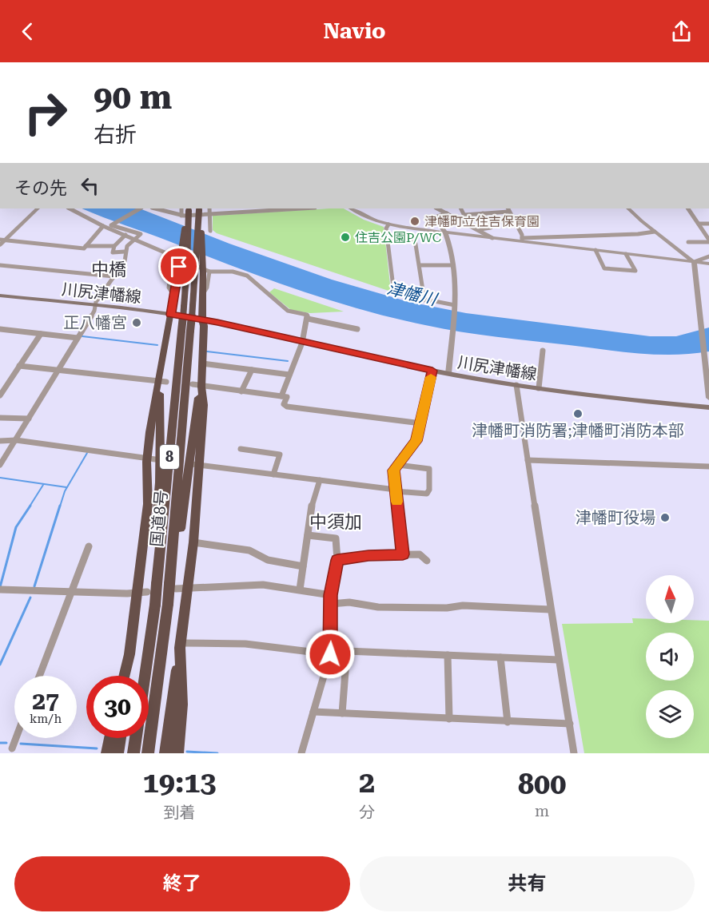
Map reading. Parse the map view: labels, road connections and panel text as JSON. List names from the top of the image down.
{
  "streets": {
    "highway": ["8", "国道8号"],
    "main road": ["川尻津幡線"]
  },
  "crossings": [
    ["川尻津幡線", "国道8号"],
    ["8", "国道8号"]
  ],
  "districts": ["中橋", "中須加"],
  "water": ["津幡川"],
  "places": [
    "津幡町立住吉保育園",
    "住吉公園P/WC",
    "正八幡宮",
    "津幡町消防署;津幡町消防本部",
    "津幡町役場"
  ],
  "north": "top",
  "page": {
    "header": "Navio",
    "turn": ["90 m", "右折"],
    "then": "その先",
    "speed": "27 km/h",
    "limit": "30",
    "eta": [
      "19:13",
      "到着",
      "2",
      "分",
      "800",
      "m"
    ],
    "buttons": ["終了", "共有"]
  }
}
